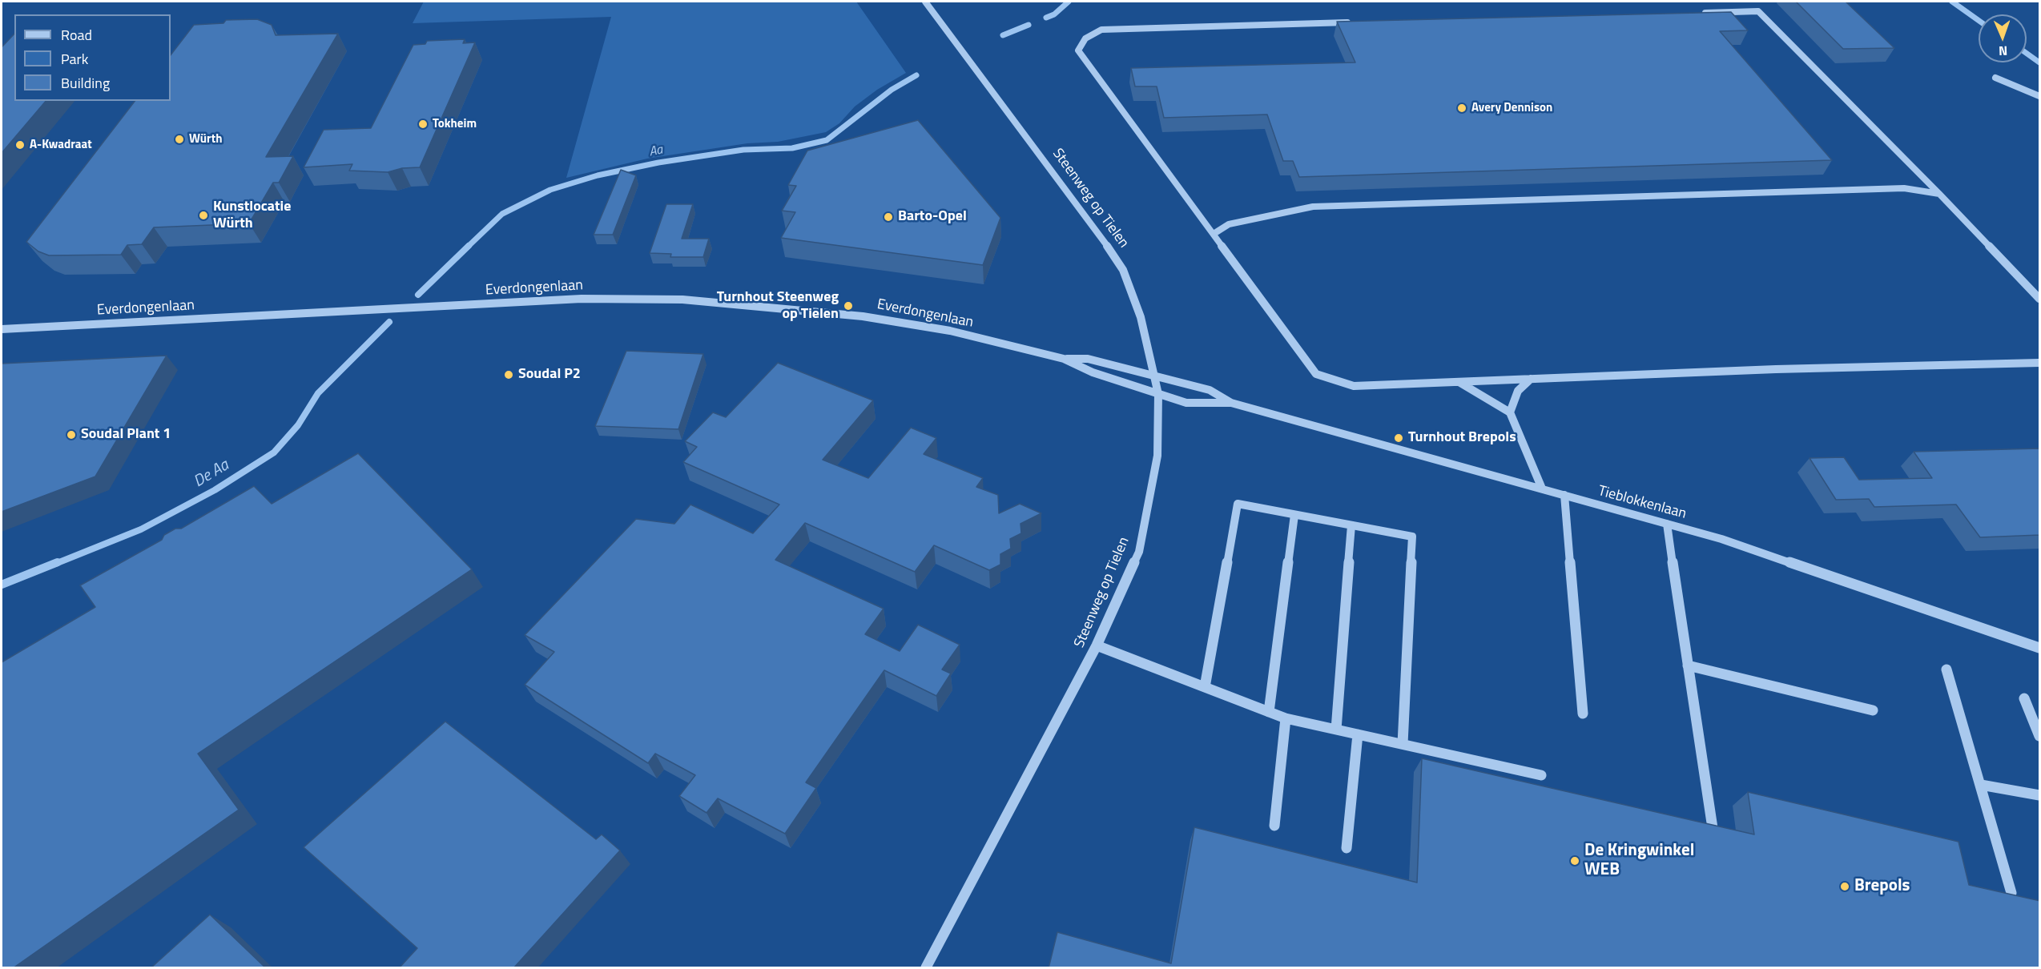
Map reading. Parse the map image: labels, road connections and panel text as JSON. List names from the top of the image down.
{
  "streets": {
    "street": ["Steenweg op Tielen", "Everdongenlaan", "Tieblokkenlaan"]
  },
  "crossings": [
    ["Steenweg op Tielen", "Everdongenlaan"],
    ["Steenweg op Tielen", "Tieblokkenlaan"],
    ["Everdongenlaan", "Tieblokkenlaan"]
  ],
  "water": ["Aa", "De Aa"],
  "places": [
    "Avery Dennison",
    "Tokheim",
    "Würth",
    "A-Kwadraat",
    "Kunstlocatie Würth",
    "Barto-Opel",
    "Turnhout Steenweg op Tielen",
    "Soudal P2",
    "Soudal Plant 1",
    "Turnhout Brepols",
    "De Kringwinkel WEB",
    "Brepols"
  ],
  "legend": ["Road", "Park", "Building"],
  "north": "bottom"
}
